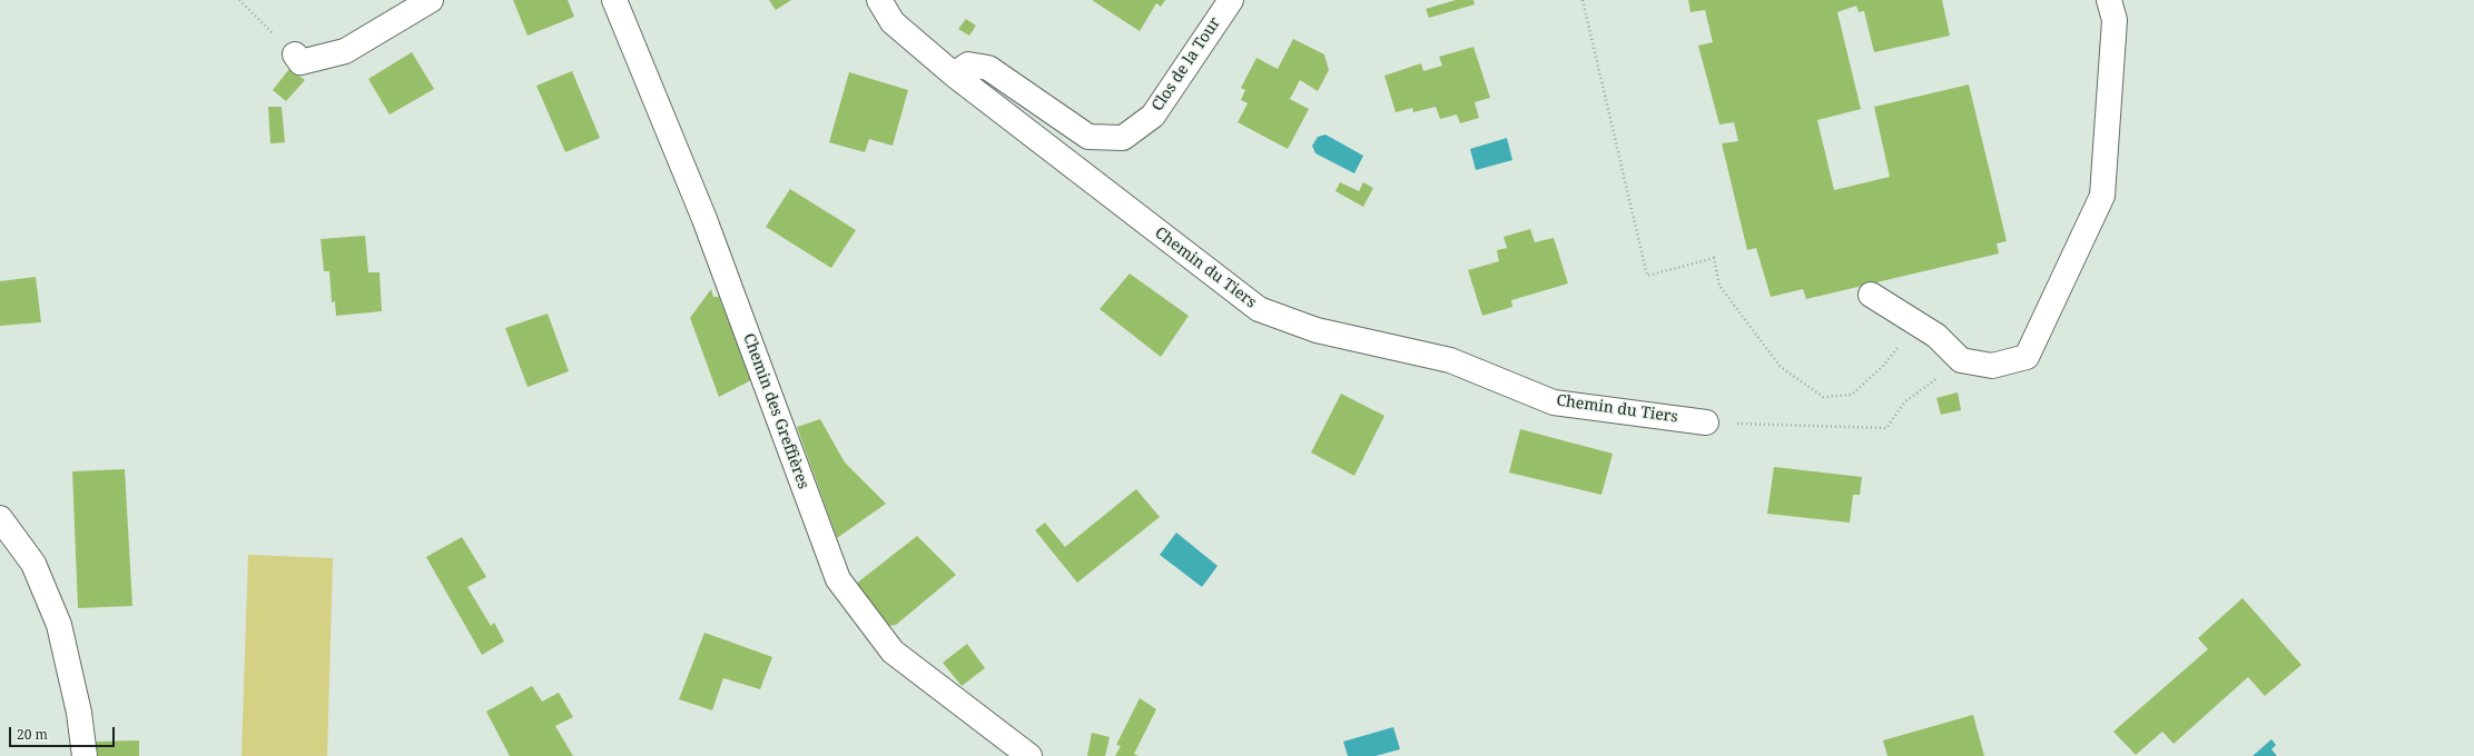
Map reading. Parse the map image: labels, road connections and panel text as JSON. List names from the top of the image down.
{
  "streets": {
    "street": ["Clos de la Tour", "Chemin du Tiers", "Chemin des Greffières"]
  },
  "crossings": [
    ["Clos de la Tour", "Chemin du Tiers"]
  ],
  "scale_bar": "20 m"
}
